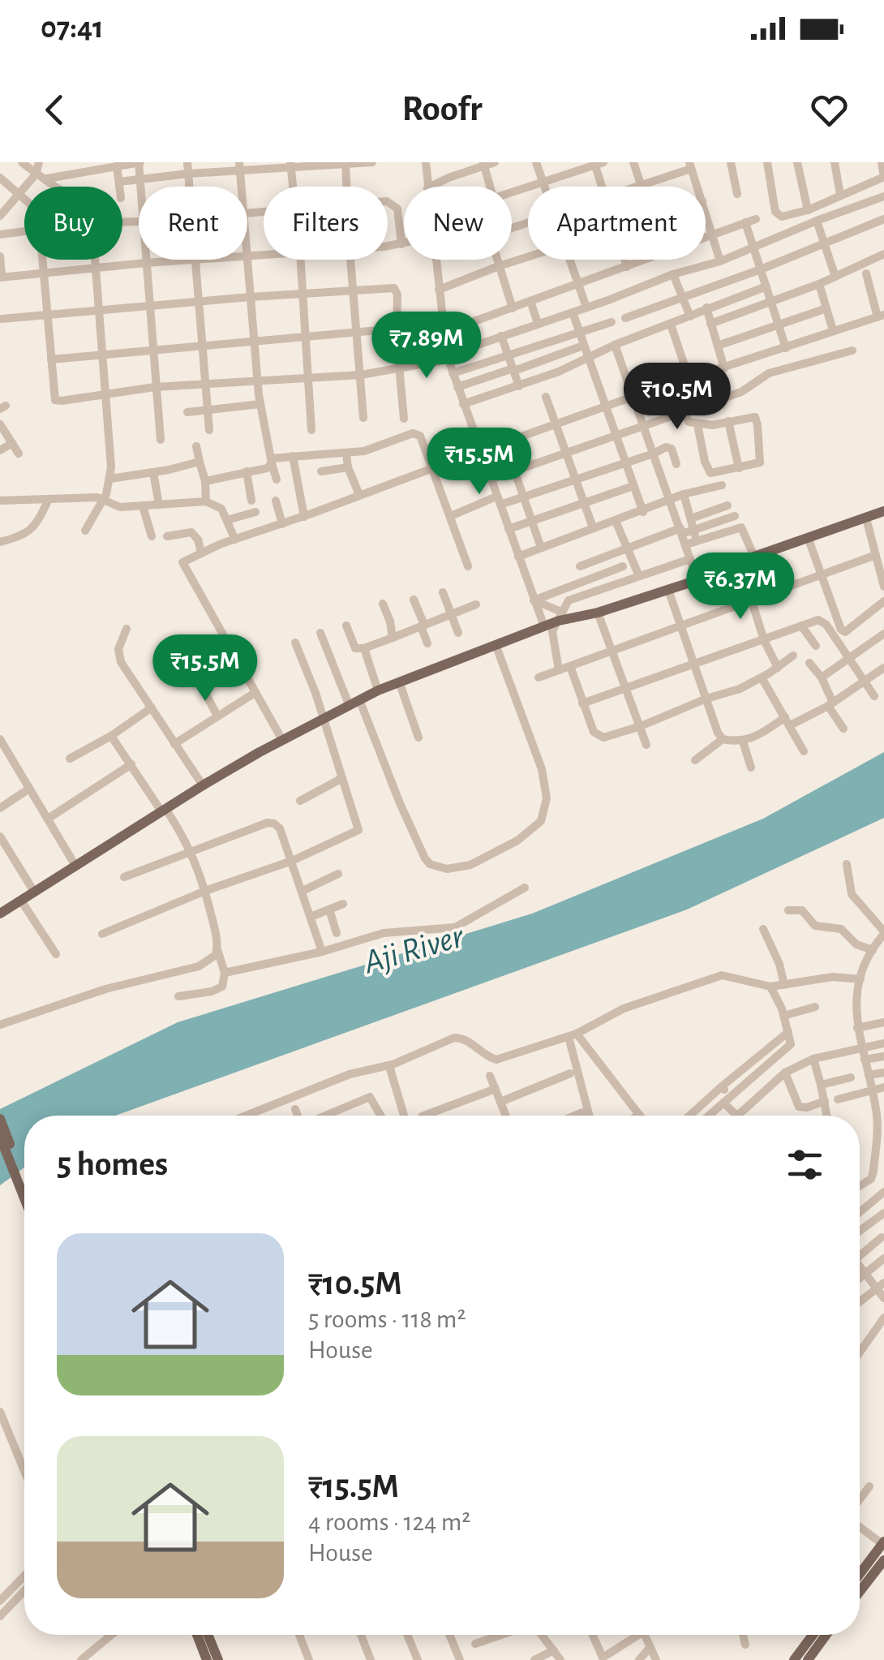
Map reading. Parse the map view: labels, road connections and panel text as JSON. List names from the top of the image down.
{
  "water": ["Aji River"],
  "page": {
    "status": "07:41",
    "header": "Roofr",
    "chip": [
      "Buy",
      "Rent",
      "Filters",
      "New",
      "Apartment"
    ],
    "price": [
      "₹7.89M",
      "₹10.5M",
      "₹15.5M",
      "₹6.37M",
      "₹15.5M"
    ],
    "heading": "5 homes",
    "list": [
      {
        "name": "₹10.5M",
        "note": "5 rooms · 118 m² · House"
      },
      {
        "name": "₹15.5M",
        "note": "4 rooms · 124 m² · House"
      }
    ]
  }
}
